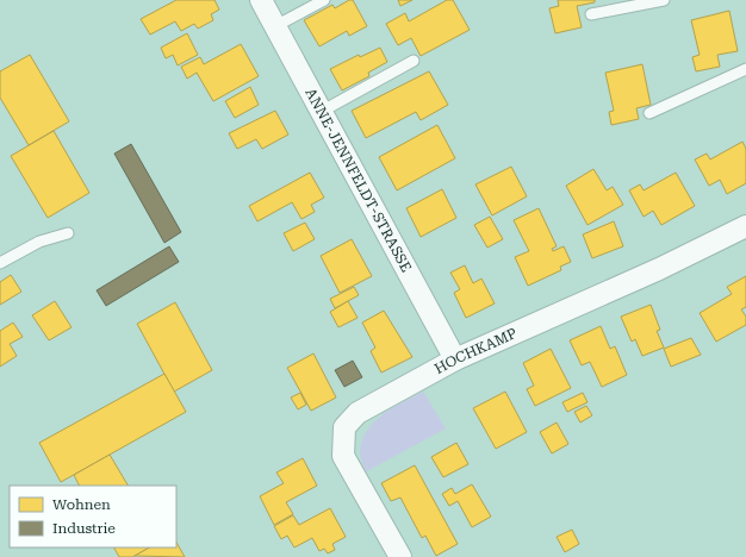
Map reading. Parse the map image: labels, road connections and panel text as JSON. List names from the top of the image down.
{
  "streets": {
    "street": ["ANNE-JENNFELDT-STRASSE", "HOCHKAMP"]
  },
  "crossings": [
    ["ANNE-JENNFELDT-STRASSE", "HOCHKAMP"]
  ],
  "legend": ["Wohnen", "Industrie"]
}
